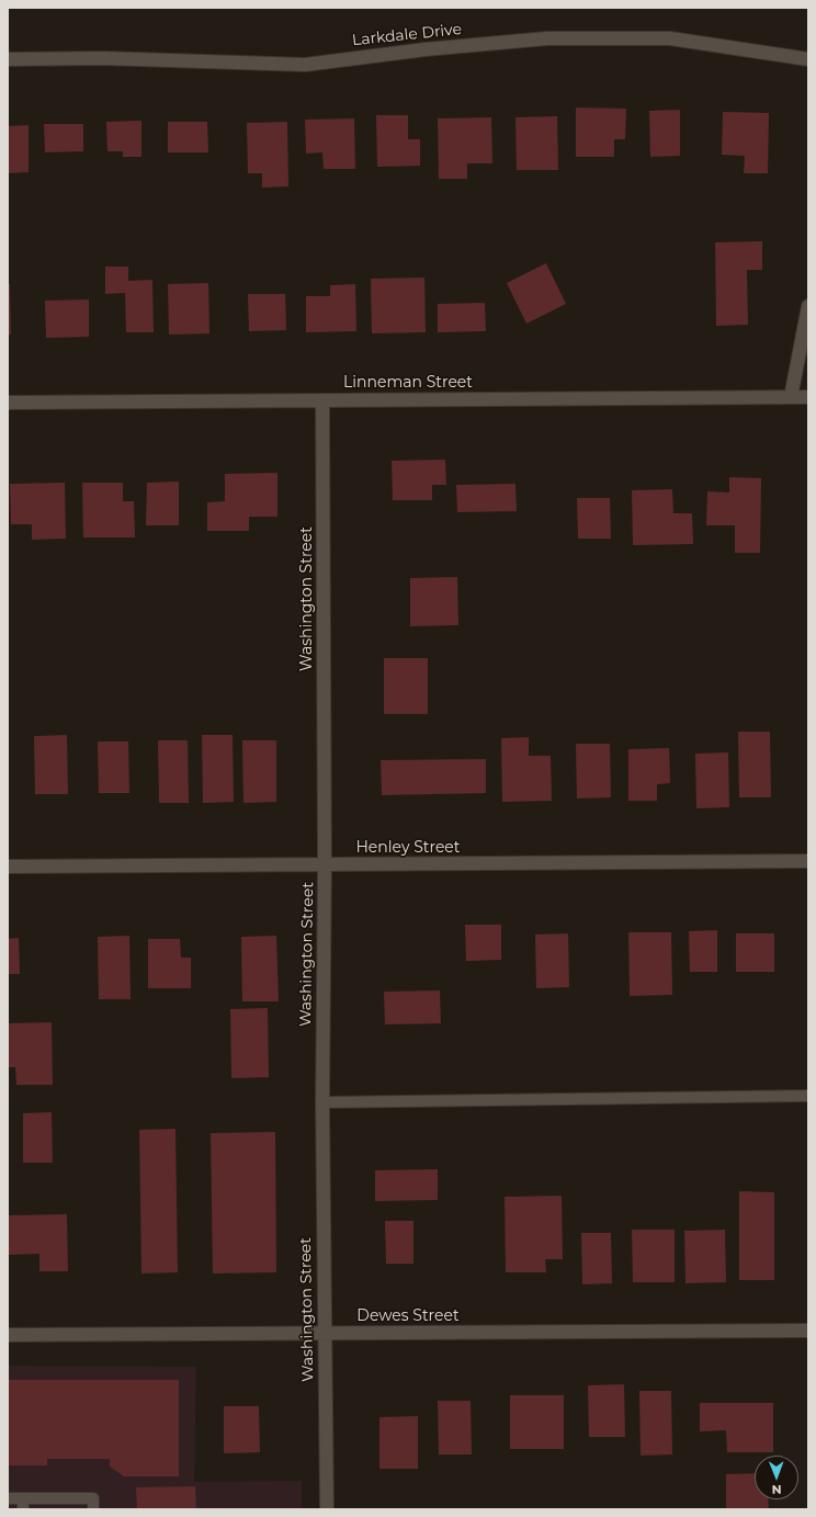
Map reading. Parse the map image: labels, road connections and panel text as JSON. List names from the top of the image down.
{
  "streets": {
    "street": [
      "Larkdale Drive",
      "Linneman Street",
      "Washington Street",
      "Henley Street",
      "Dewes Street"
    ]
  },
  "crossings": [
    ["Linneman Street", "Washington Street"],
    ["Washington Street", "Henley Street"],
    ["Washington Street", "Dewes Street"]
  ],
  "north": "bottom"
}
